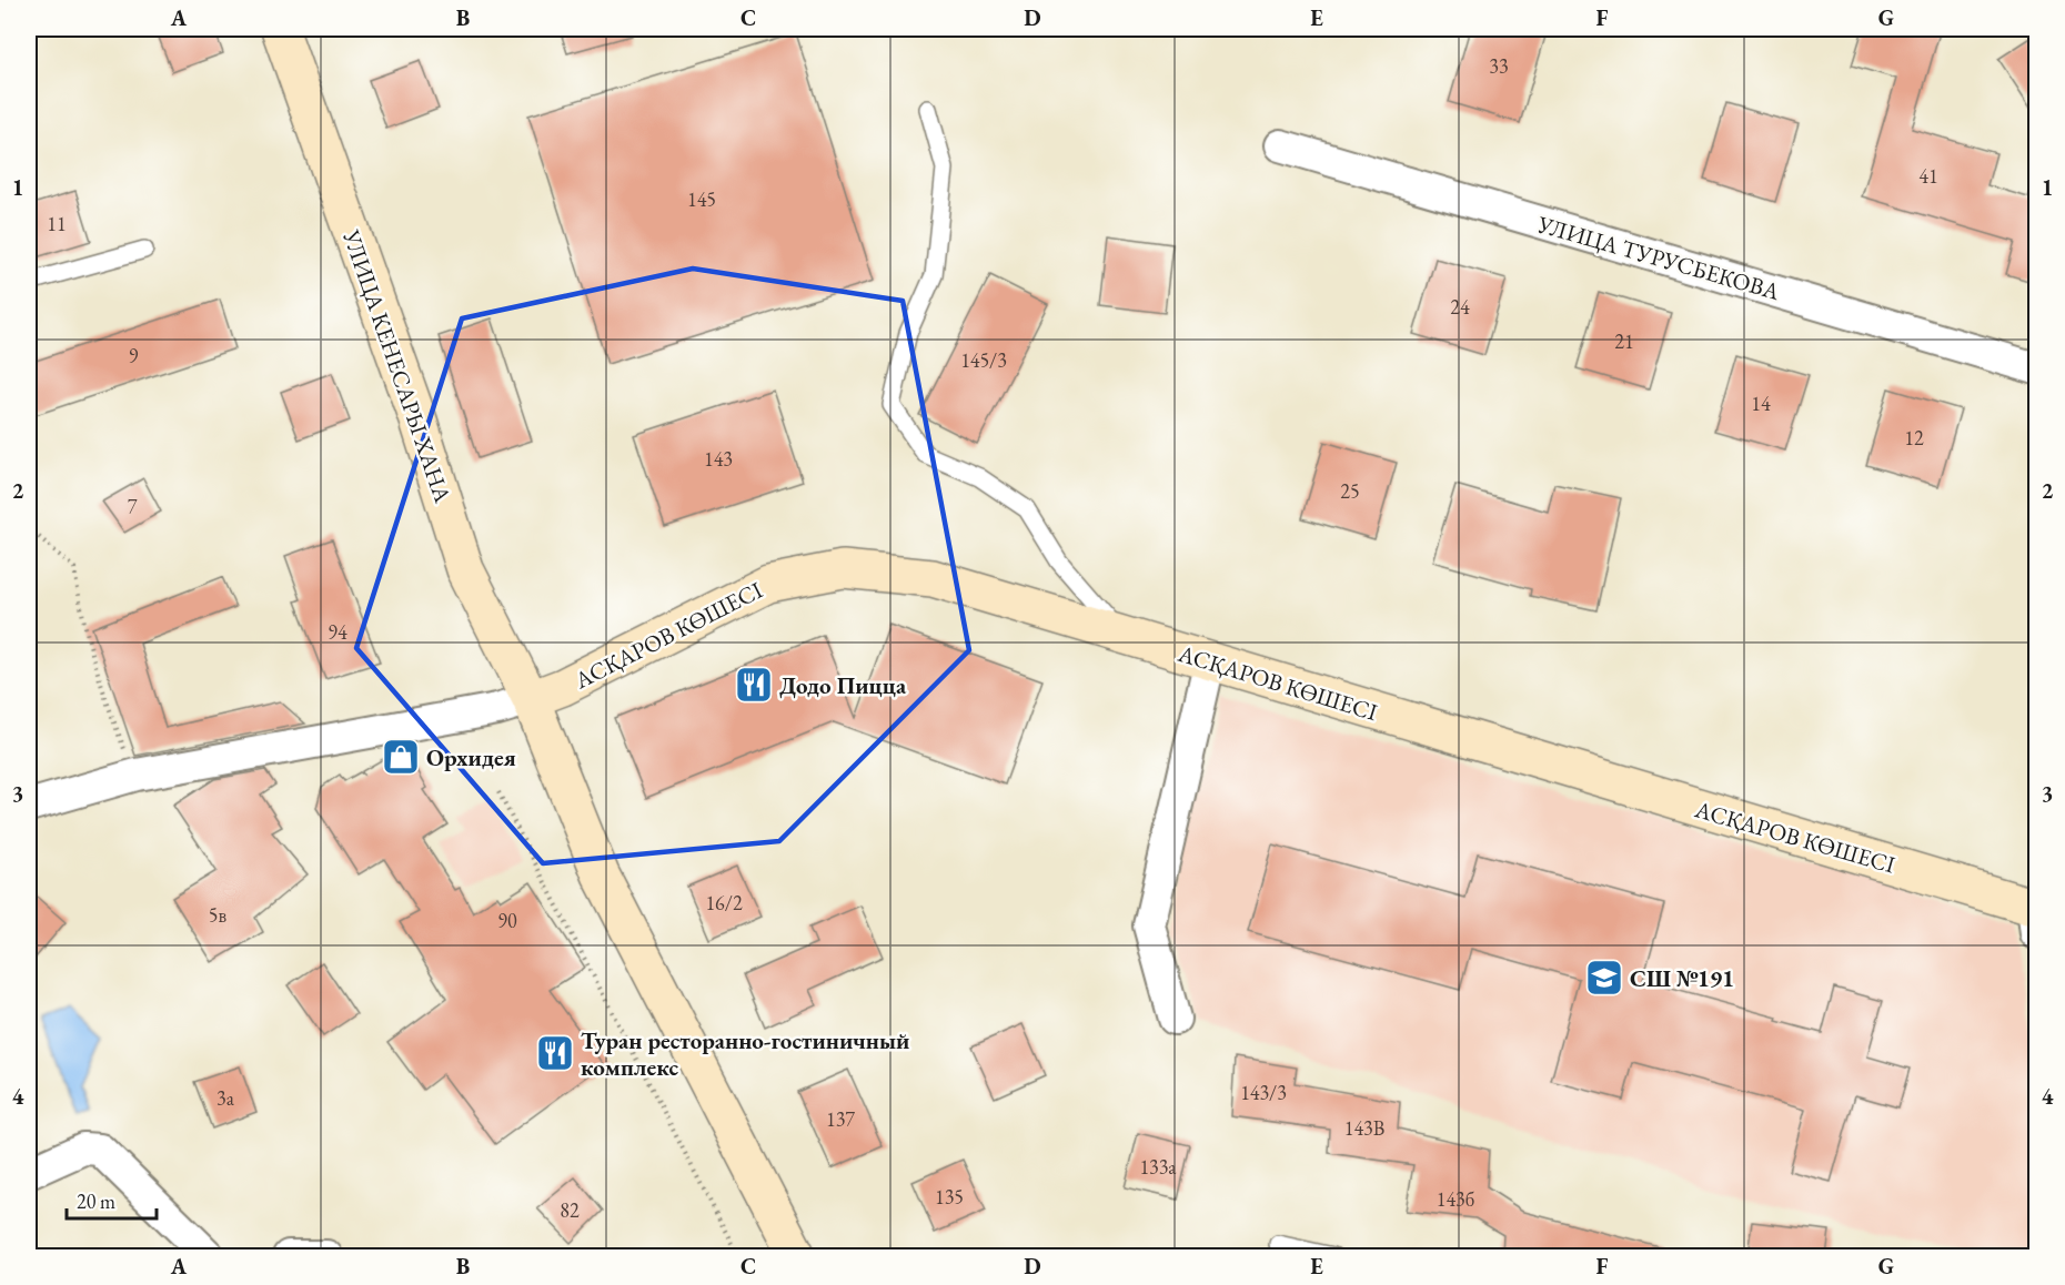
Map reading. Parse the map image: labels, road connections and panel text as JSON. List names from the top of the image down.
{
  "streets": {
    "street": ["УЛИЦА ТУРУСБЕКОВА", "УЛИЦА КЕНЕСАРЫ ХАНА", "АСҚАРОВ КӨШЕСІ"]
  },
  "crossings": [
    ["УЛИЦА КЕНЕСАРЫ ХАНА", "АСҚАРОВ КӨШЕСІ"]
  ],
  "places": {
    "restaurant": ["Додо Пицца", "Туран ресторанно-гостиничный комплекс"],
    "shop": ["Орхидея"],
    "school or university": ["СШ №191"]
  },
  "house_numbers": [
    "33",
    "41",
    "145",
    "11",
    "24",
    "21",
    "9",
    "145/3",
    "14",
    "12",
    "143",
    "25",
    "7",
    "94",
    "16/2",
    "5в",
    "90",
    "143/3",
    "3а",
    "137",
    "143В",
    "133а",
    "135",
    "143б",
    "82"
  ],
  "scale_bar": "20 m",
  "grid": {
    "columns": [
      "A",
      "B",
      "C",
      "D",
      "E",
      "F",
      "G"
    ],
    "rows": [
      "1",
      "2",
      "3",
      "4"
    ]
  }
}
